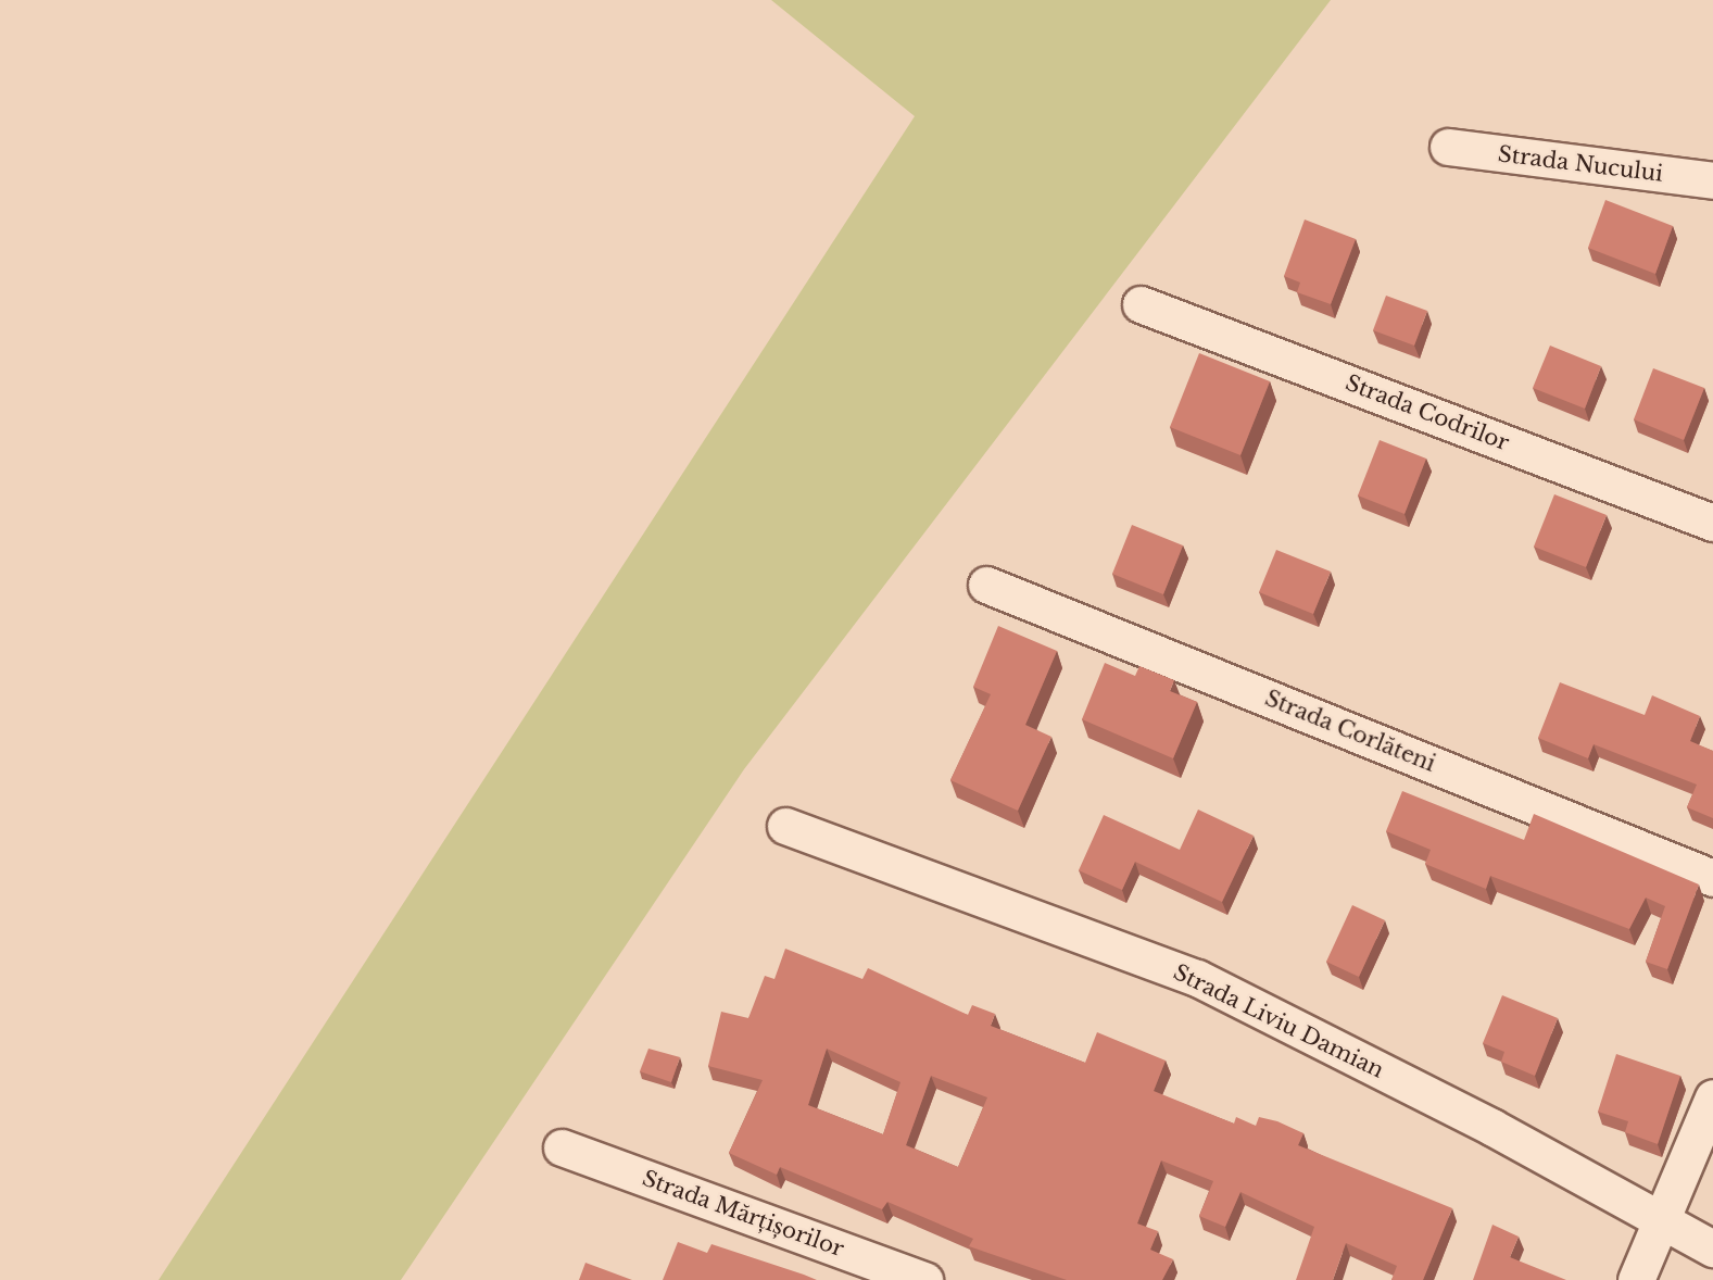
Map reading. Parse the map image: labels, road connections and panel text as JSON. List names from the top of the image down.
{
  "streets": {
    "street": [
      "Strada Nucului",
      "Strada Codrilor",
      "Strada Corlăteni",
      "Strada Liviu Damian",
      "Strada Mărțișorilor"
    ]
  }
}
